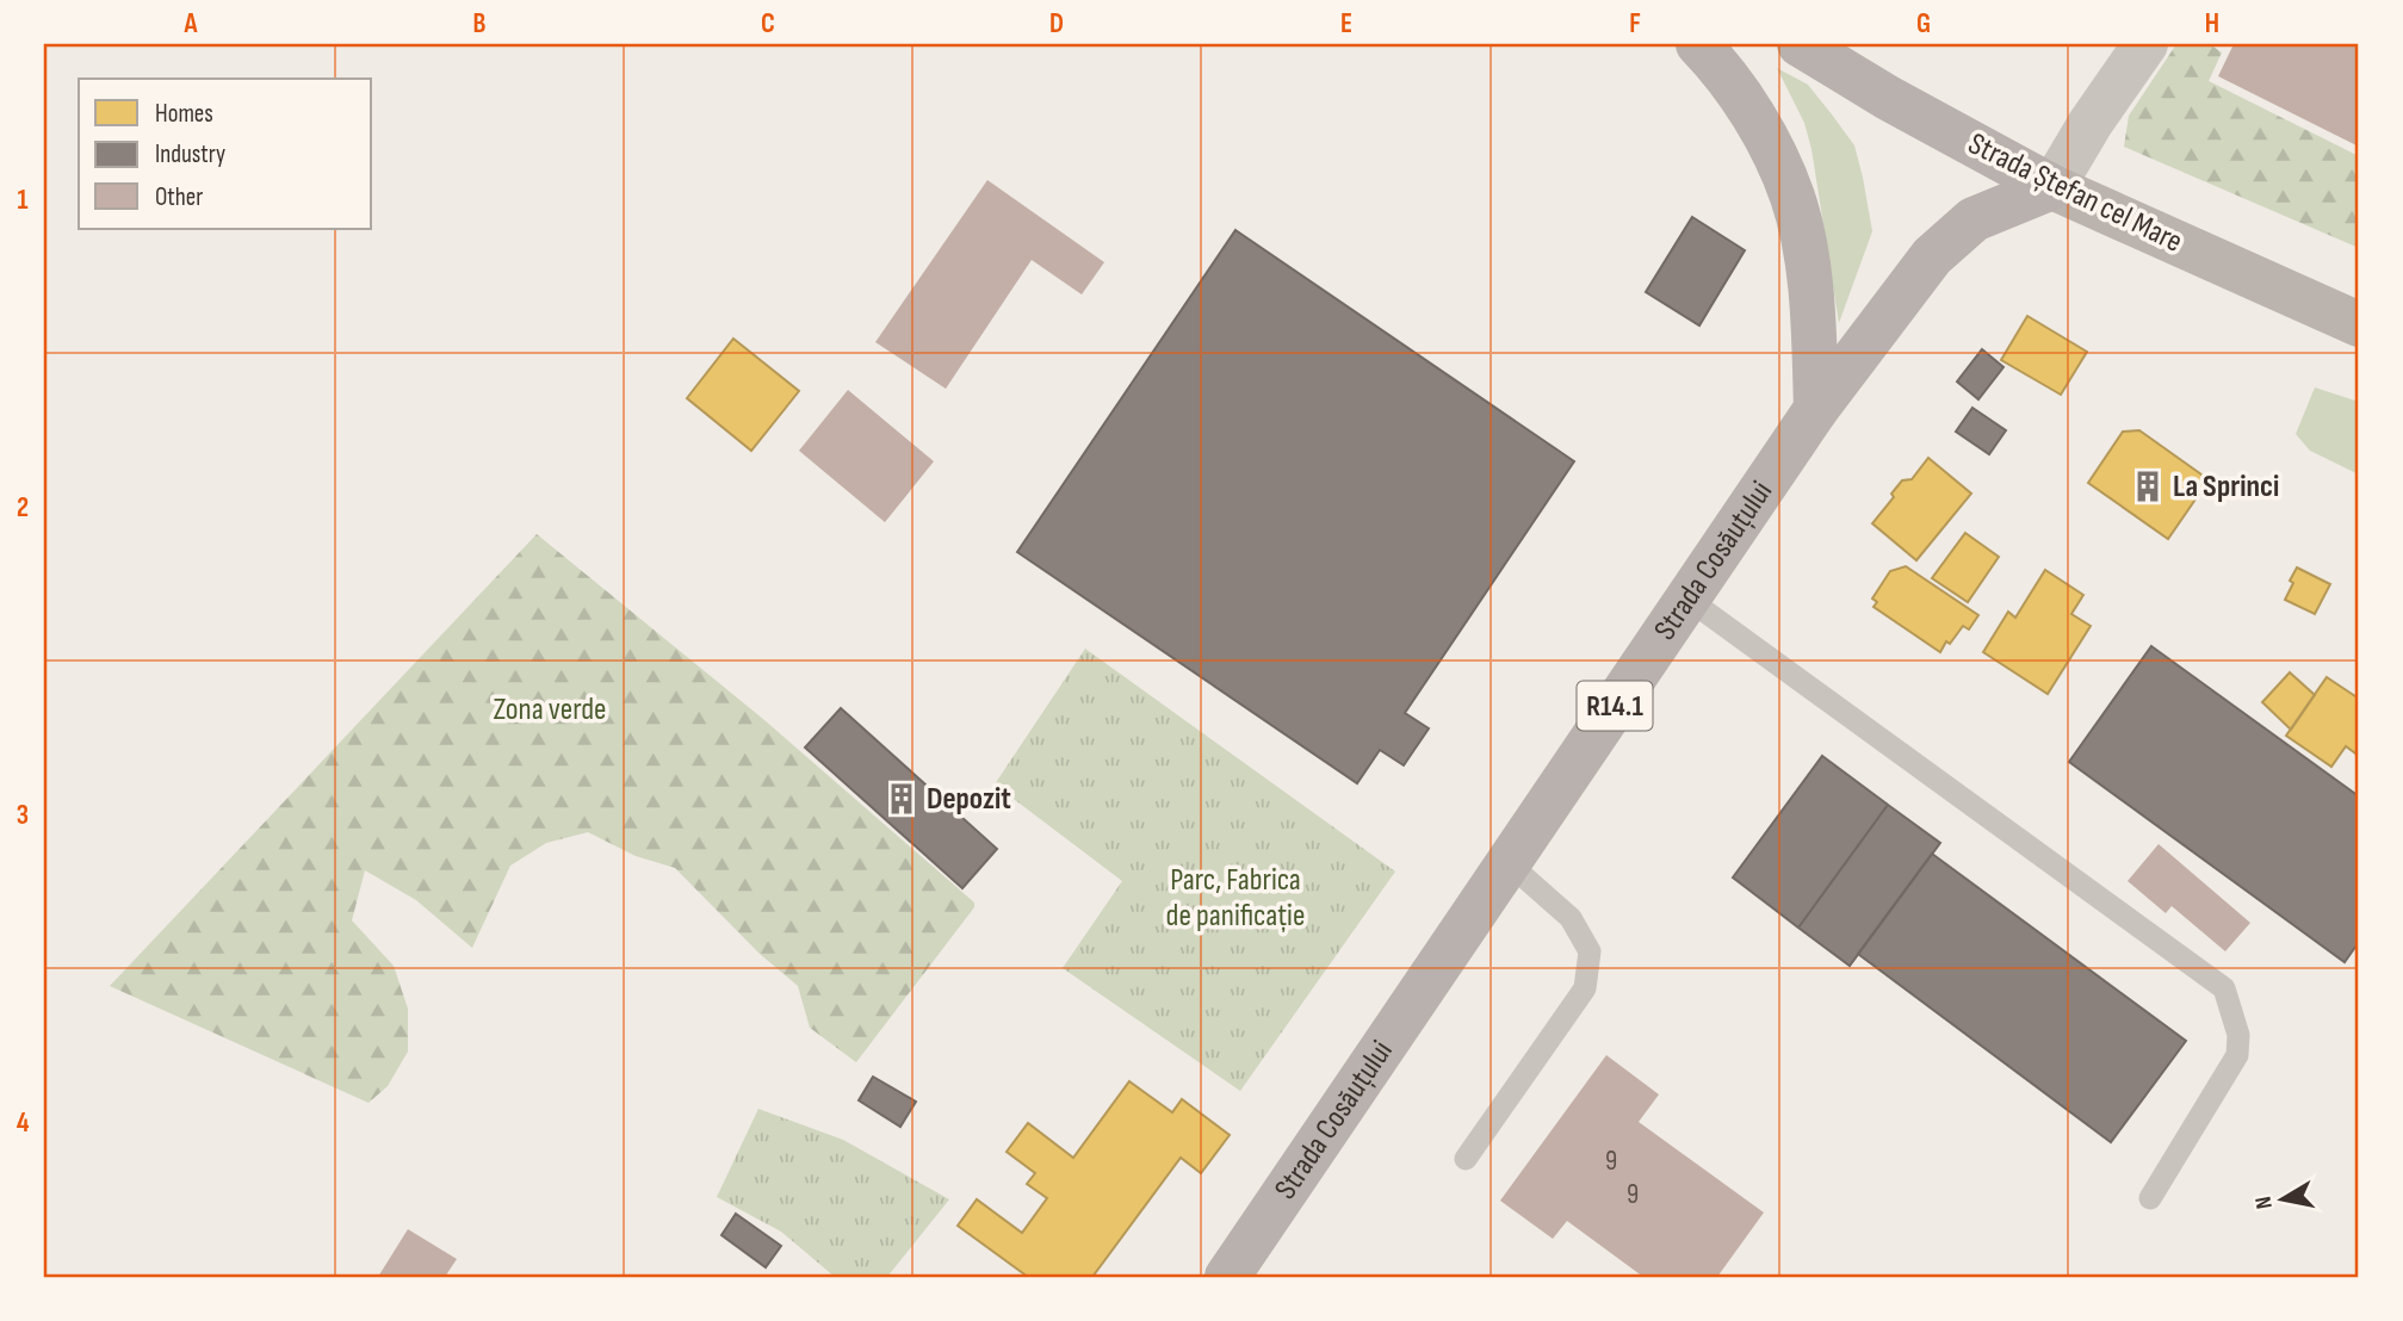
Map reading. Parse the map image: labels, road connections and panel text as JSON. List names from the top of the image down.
{
  "streets": {
    "main road": ["Strada Ștefan cel Mare", "Strada Cosăuțului", "R14.1"]
  },
  "crossings": [
    ["Strada Ștefan cel Mare", "Strada Cosăuțului"]
  ],
  "parks": ["Zona verde", "Parc, Fabrica de panificație"],
  "places": {
    "building": ["La Sprinci", "Depozit"]
  },
  "house_numbers": ["9", "9"],
  "legend": ["Homes", "Industry", "Other"],
  "north": "left",
  "grid": {
    "columns": [
      "A",
      "B",
      "C",
      "D",
      "E",
      "F",
      "G",
      "H"
    ],
    "rows": [
      "1",
      "2",
      "3",
      "4"
    ]
  }
}
